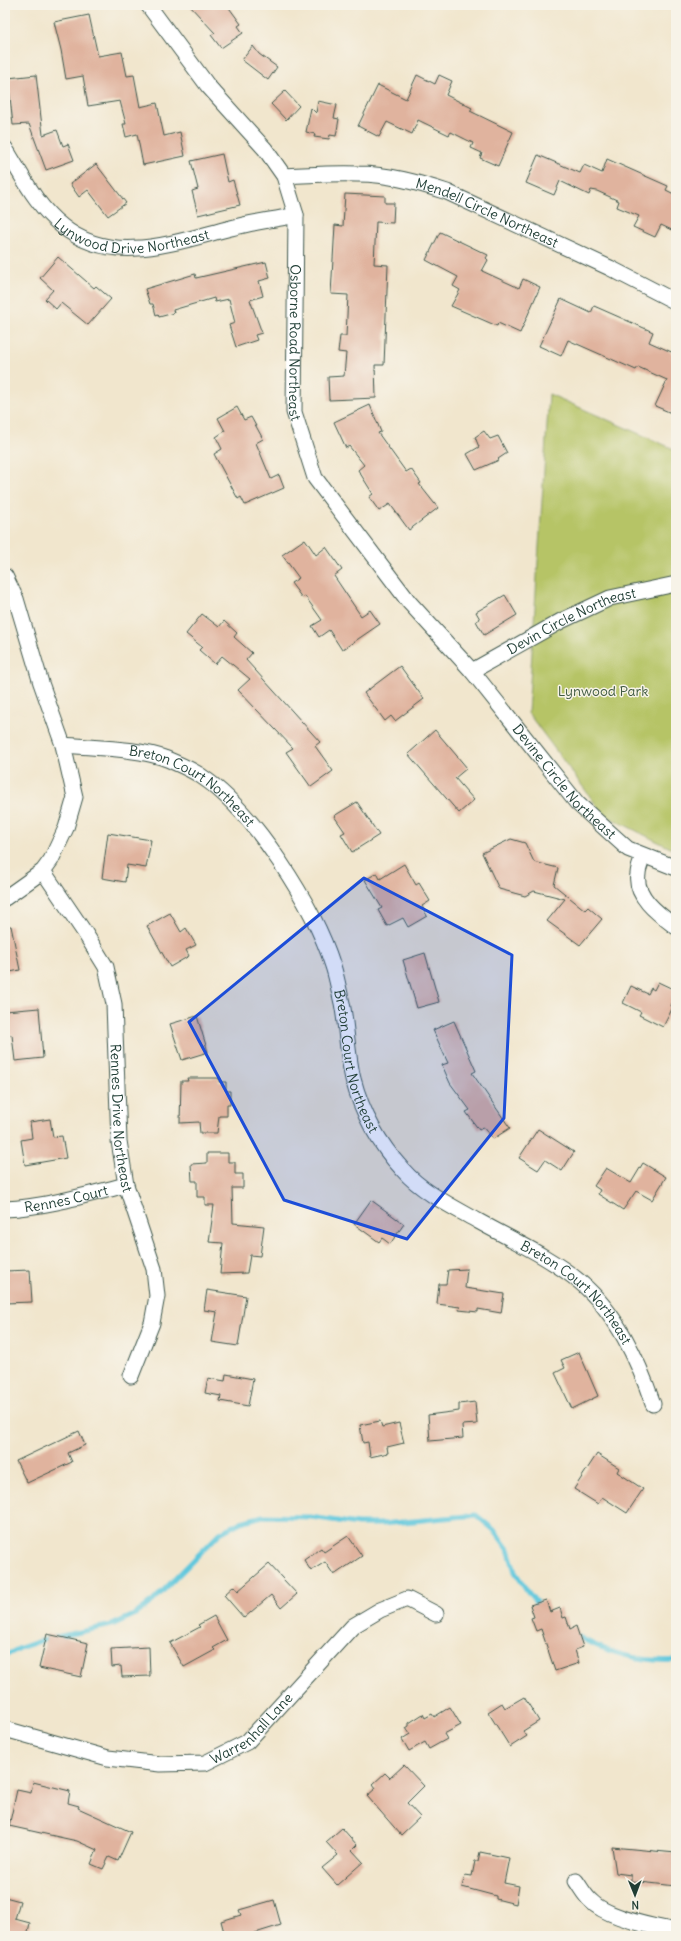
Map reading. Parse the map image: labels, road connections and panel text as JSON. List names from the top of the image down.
{
  "streets": {
    "street": [
      "Mendell Circle Northeast",
      "Lynwood Drive Northeast",
      "Osborne Road Northeast",
      "Devin Circle Northeast",
      "Devine Circle Northeast",
      "Breton Court Northeast",
      "Rennes Drive Northeast",
      "Rennes Court",
      "Warrenhall Lane"
    ]
  },
  "crossings": [
    ["Mendell Circle Northeast", "Osborne Road Northeast"],
    ["Lynwood Drive Northeast", "Osborne Road Northeast"],
    ["Osborne Road Northeast", "Devin Circle Northeast"],
    ["Osborne Road Northeast", "Devine Circle Northeast"],
    ["Devin Circle Northeast", "Devine Circle Northeast"],
    ["Rennes Drive Northeast", "Rennes Court"]
  ],
  "parks": ["Lynwood Park"],
  "north": "bottom"
}
